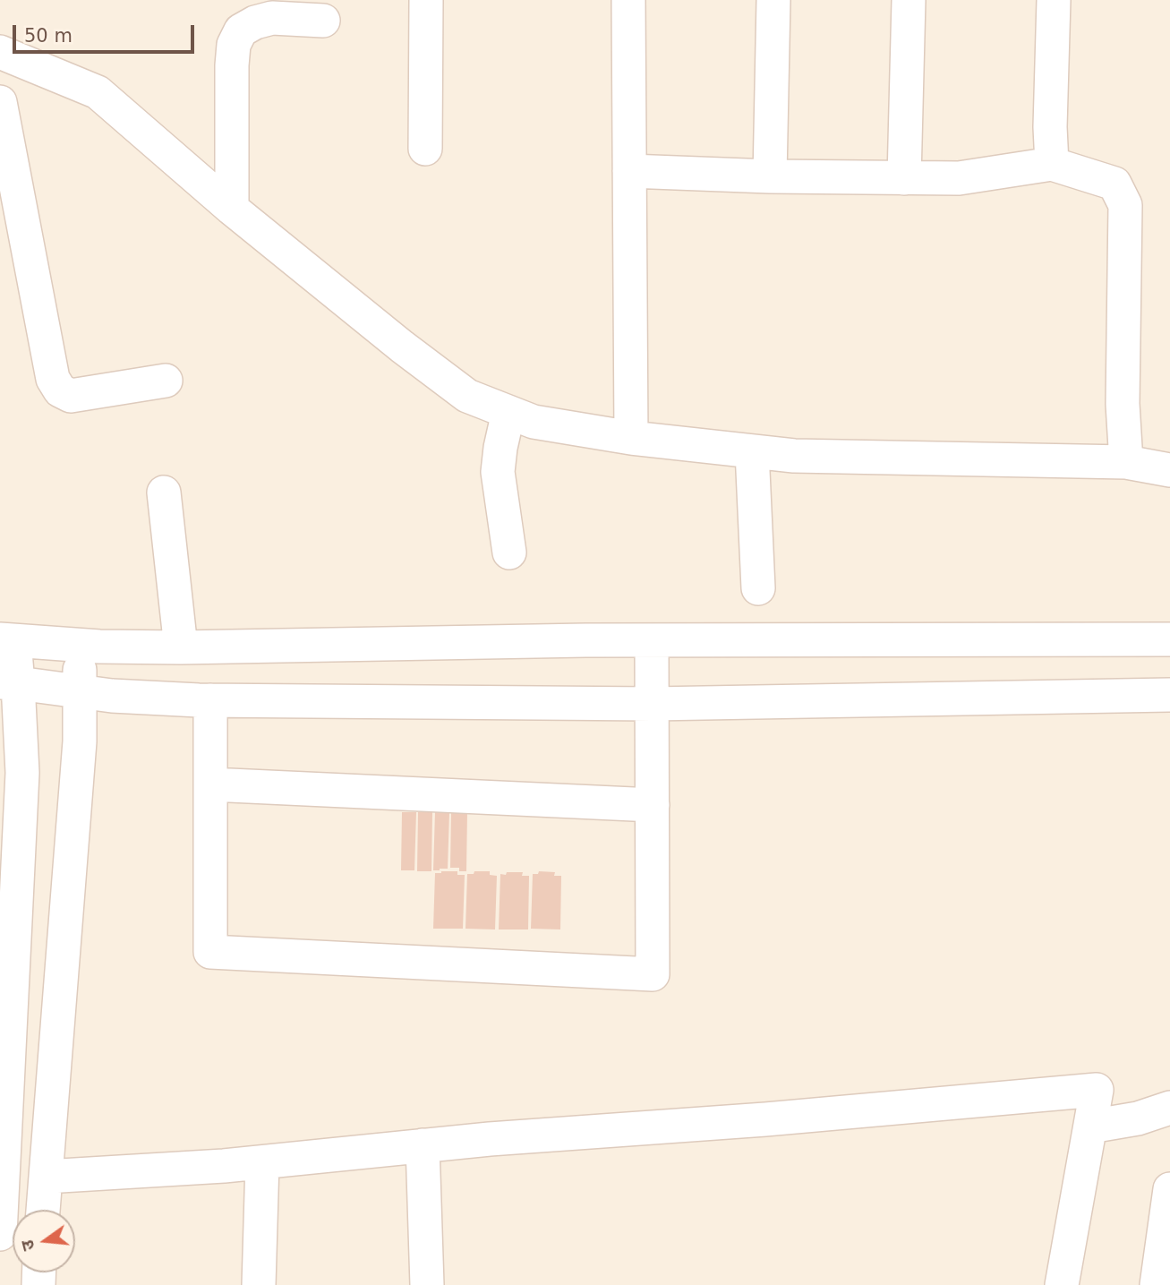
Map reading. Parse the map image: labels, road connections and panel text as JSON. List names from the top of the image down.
{
  "scale_bar": "50 m",
  "north": "left"
}
